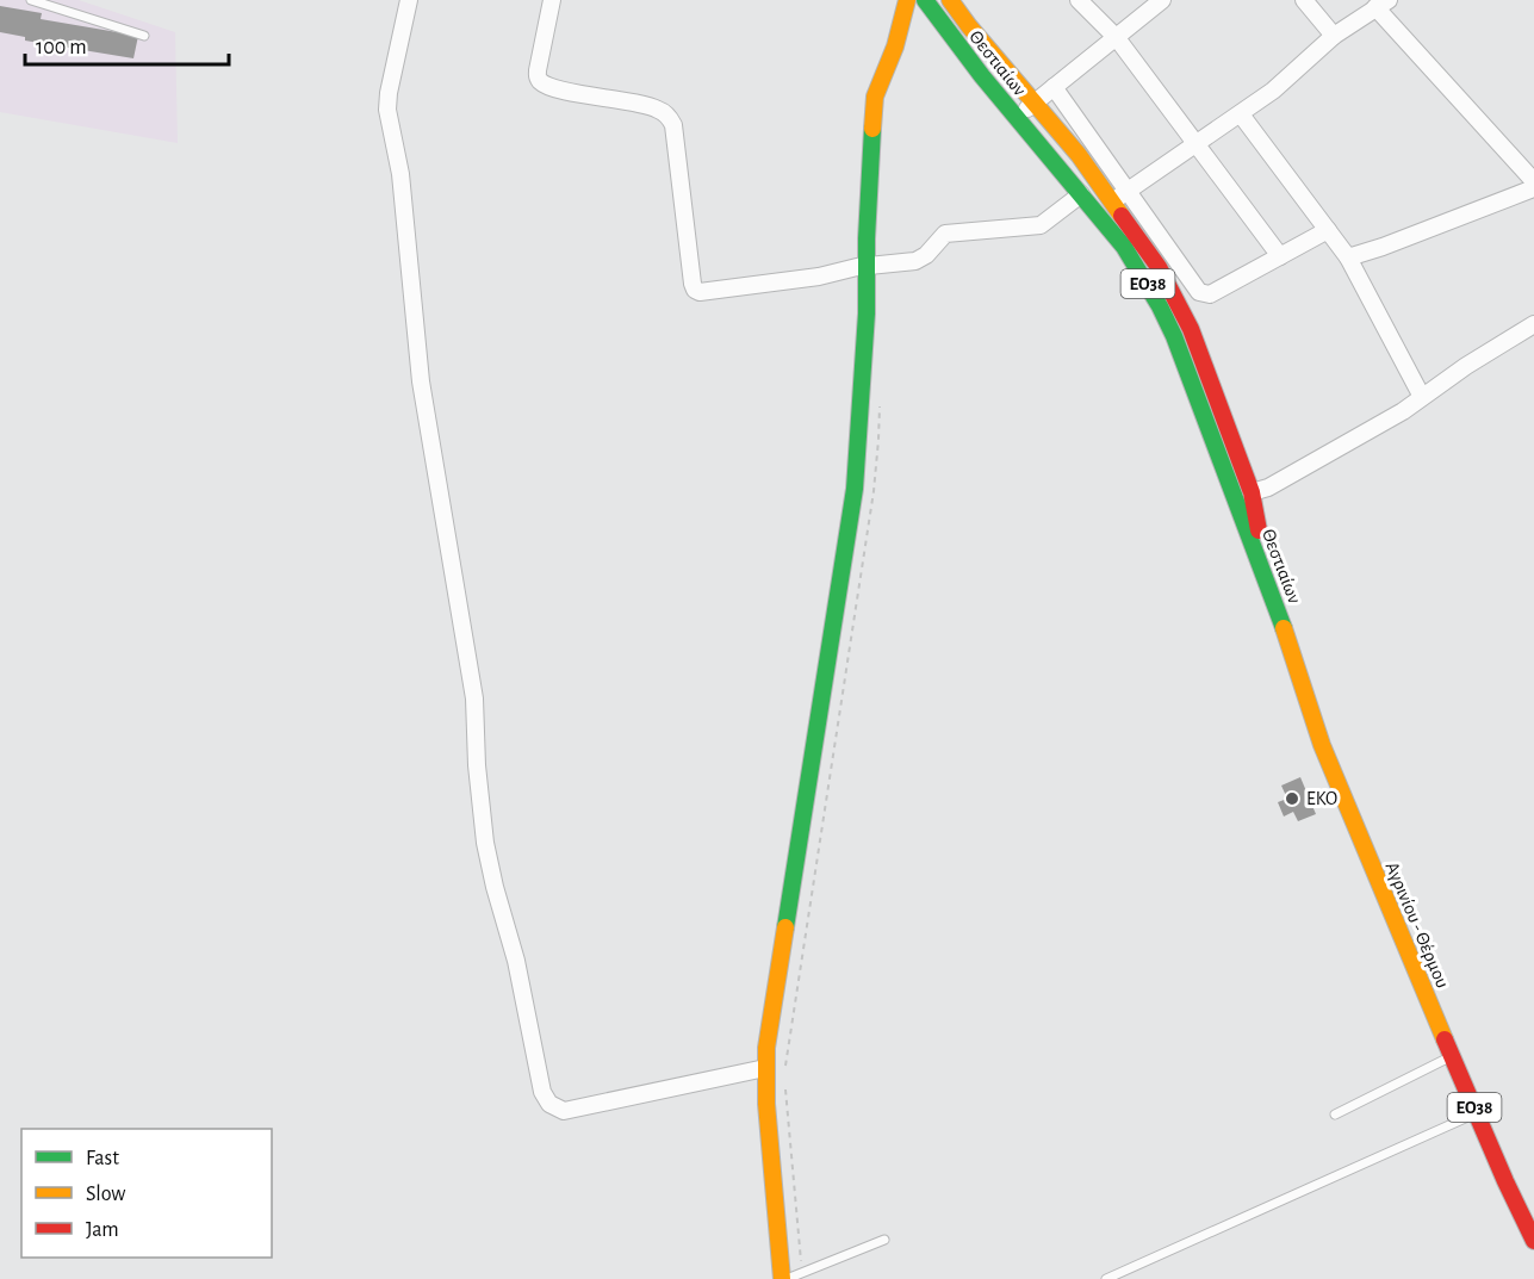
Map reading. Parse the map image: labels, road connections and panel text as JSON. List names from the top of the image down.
{
  "streets": {
    "main road": ["Θεστιαίων", "ΕΟ38", "Αγρινίου - Θέρμου"]
  },
  "crossings": [
    ["Θεστιαίων", "Αγρινίου - Θέρμου"]
  ],
  "places": ["EKO"],
  "legend": ["Fast", "Slow", "Jam"],
  "scale_bar": "100 m"
}
